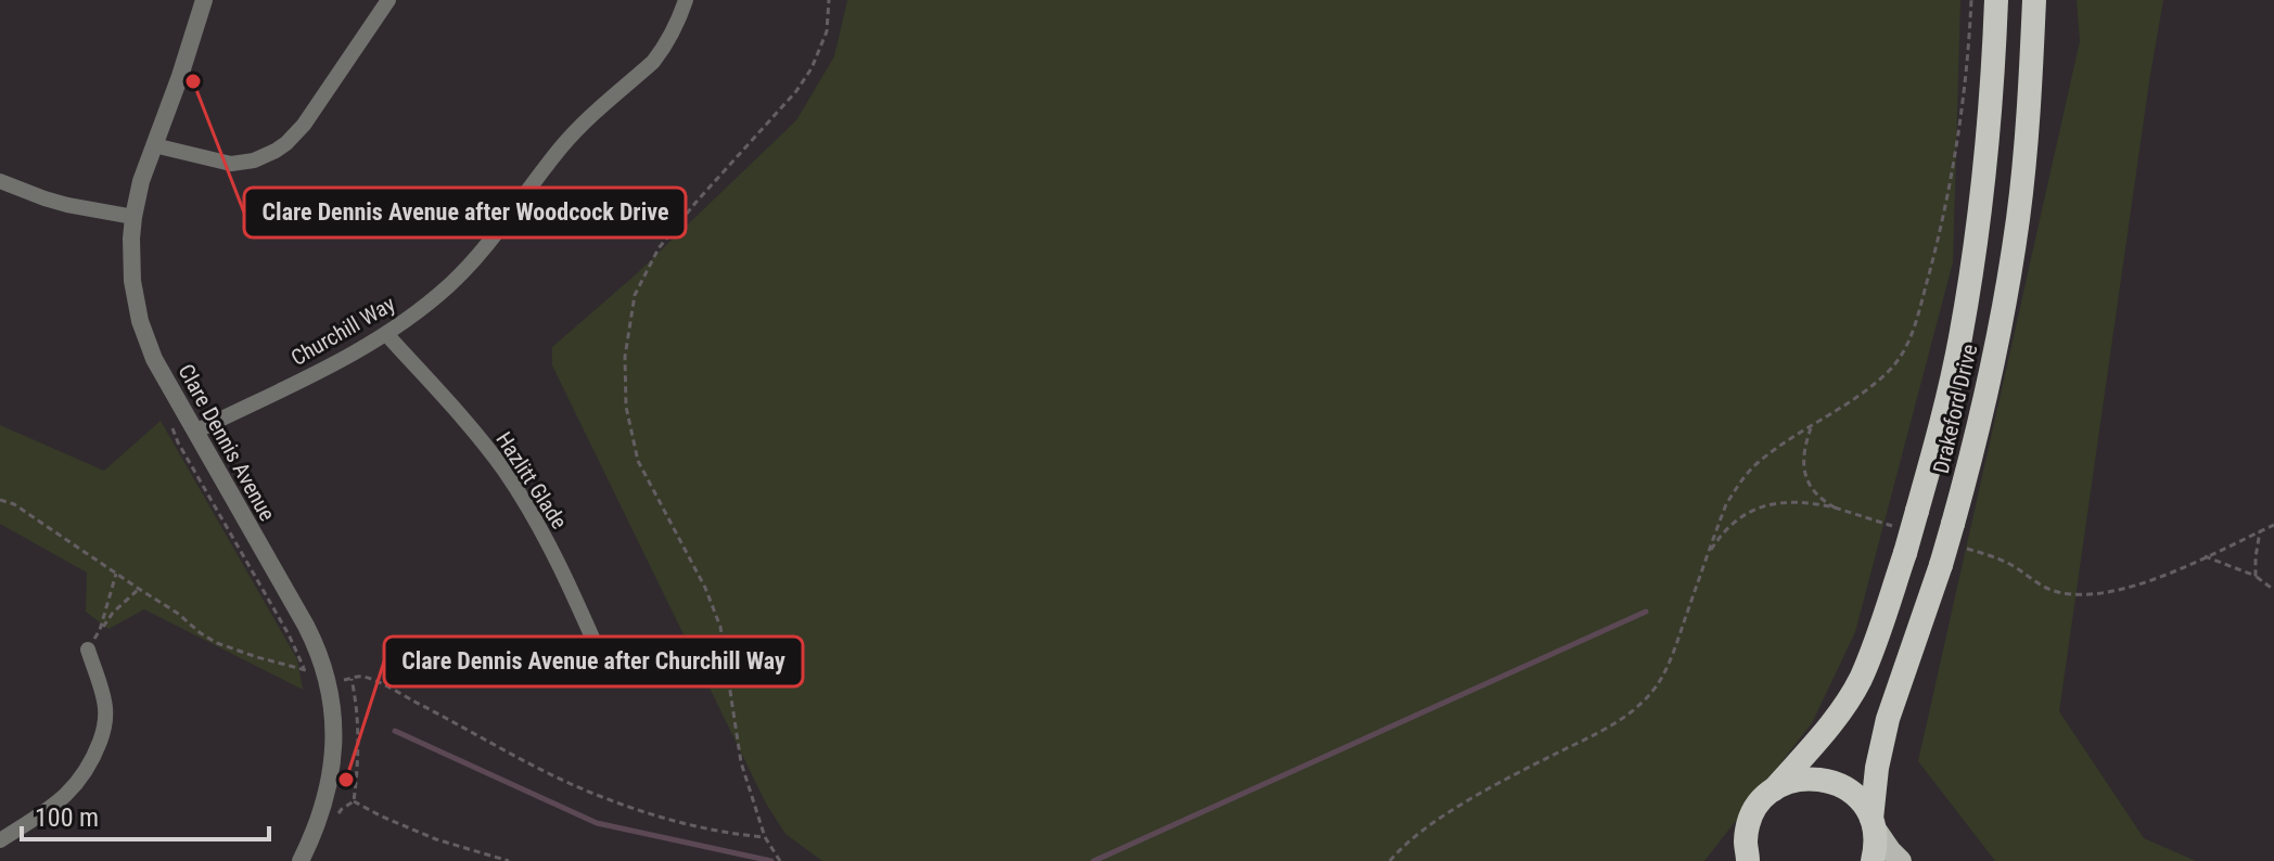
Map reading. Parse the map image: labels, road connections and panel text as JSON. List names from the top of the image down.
{
  "streets": {
    "highway": ["Drakeford Drive"],
    "street": ["Churchill Way", "Clare Dennis Avenue", "Hazlitt Glade"]
  },
  "crossings": [
    ["Churchill Way", "Clare Dennis Avenue"],
    ["Churchill Way", "Hazlitt Glade"]
  ],
  "places": ["Clare Dennis Avenue after Woodcock Drive", "Clare Dennis Avenue after Churchill Way"],
  "scale_bar": "100 m"
}
